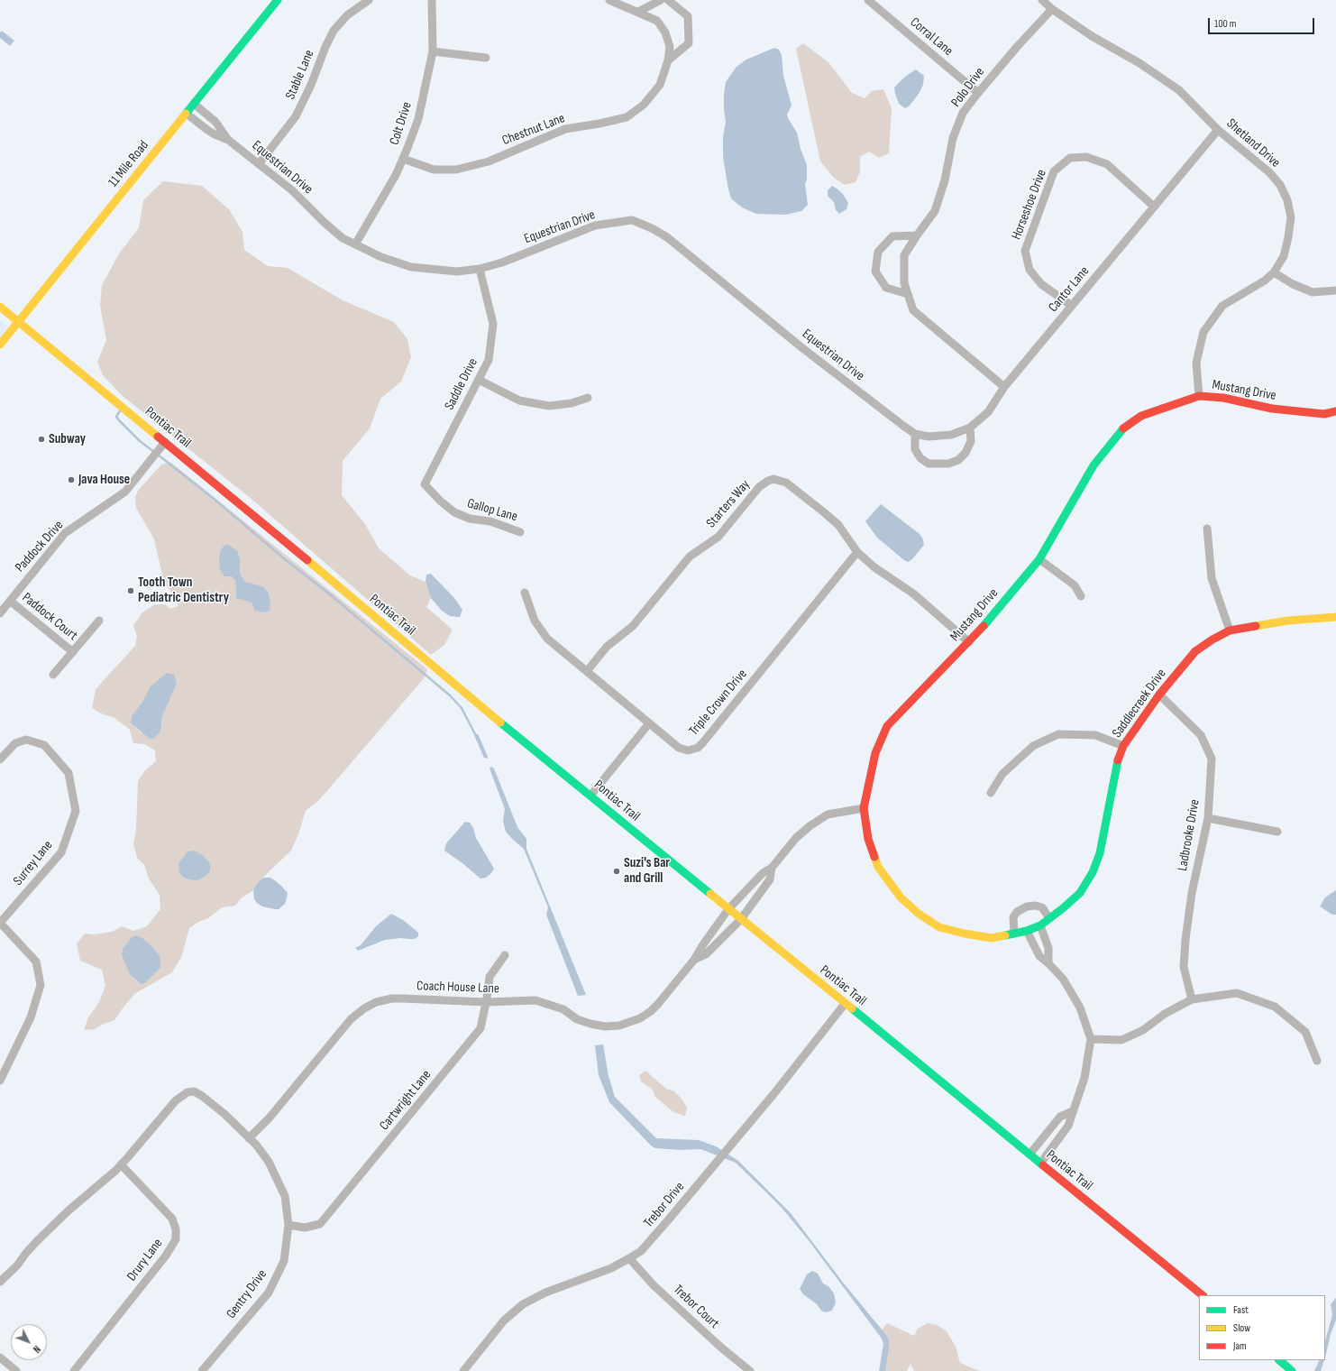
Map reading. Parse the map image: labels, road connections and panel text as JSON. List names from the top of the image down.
{
  "streets": {
    "street": [
      "Corral Lane",
      "Stable Lane",
      "Polo Drive",
      "Colt Drive",
      "Chestnut Lane",
      "Shetland Drive",
      "11 Mile Road",
      "Equestrian Drive",
      "Horseshoe Drive",
      "Cantor Lane",
      "Saddle Drive",
      "Mustang Drive",
      "Pontiac Trail",
      "Starters Way",
      "Gallop Lane",
      "Paddock Drive",
      "Paddock Court",
      "Triple Crown Drive",
      "Saddlecreek Drive",
      "Ladbrooke Drive",
      "Surrey Lane",
      "Coach House Lane",
      "Cartwright Lane",
      "Trebor Drive",
      "Drury Lane",
      "Gentry Drive",
      "Trebor Court"
    ]
  },
  "crossings": [
    ["Corral Lane", "Polo Drive"],
    ["Stable Lane", "Equestrian Drive"],
    ["Polo Drive", "Shetland Drive"],
    ["Polo Drive", "Cantor Lane"],
    ["Colt Drive", "Chestnut Lane"],
    ["Colt Drive", "Equestrian Drive"],
    ["Shetland Drive", "Cantor Lane"],
    ["Shetland Drive", "Mustang Drive"],
    ["11 Mile Road", "Equestrian Drive"],
    ["11 Mile Road", "Pontiac Trail"],
    ["Equestrian Drive", "Cantor Lane"],
    ["Equestrian Drive", "Saddle Drive"],
    ["Horseshoe Drive", "Cantor Lane"],
    ["Saddle Drive", "Gallop Lane"],
    ["Mustang Drive", "Starters Way"],
    ["Mustang Drive", "Saddlecreek Drive"],
    ["Pontiac Trail", "Paddock Drive"],
    ["Pontiac Trail", "Coach House Lane"],
    ["Pontiac Trail", "Trebor Drive"],
    ["Starters Way", "Triple Crown Drive"],
    ["Paddock Drive", "Paddock Court"],
    ["Saddlecreek Drive", "Ladbrooke Drive"],
    ["Coach House Lane", "Cartwright Lane"],
    ["Coach House Lane", "Gentry Drive"],
    ["Cartwright Lane", "Gentry Drive"],
    ["Trebor Drive", "Trebor Court"],
    ["Drury Lane", "Gentry Drive"]
  ],
  "places": [
    "Subway",
    "Java House",
    "Tooth Town Pediatric Dentistry",
    "Suzi's Bar and Grill"
  ],
  "legend": ["Fast", "Slow", "Jam"],
  "scale_bar": "100 m",
  "north": "bottom right"
}
